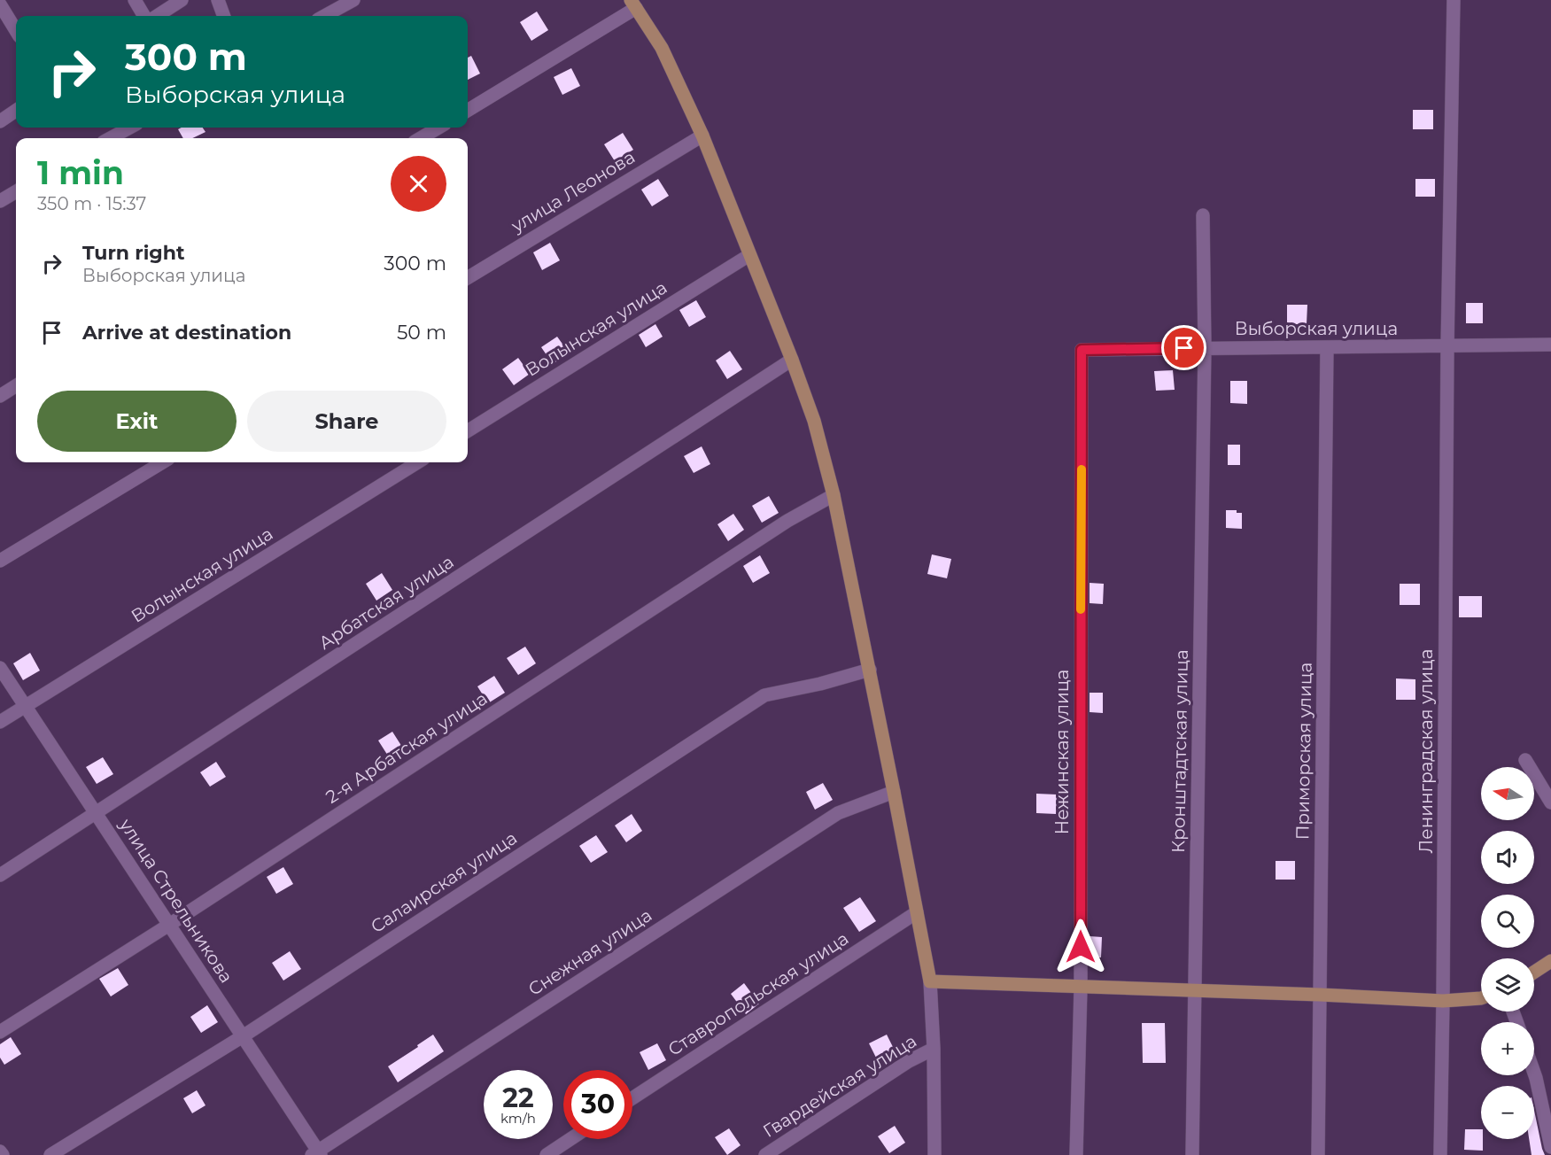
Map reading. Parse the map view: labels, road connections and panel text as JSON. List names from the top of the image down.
{
  "streets": {
    "street": [
      "улица Леонова",
      "Волынская улица",
      "Выборская улица",
      "Арбатская улица",
      "2-я Арбатская улица",
      "Кронштадтская улица",
      "Приморская улица",
      "Ленинградская улица",
      "Нежинская улица",
      "Салаирская улица",
      "улица Стрельникова",
      "Снежная улица",
      "Ставропольская улица",
      "Гвардейская улица"
    ]
  },
  "crossings": [
    ["Волынская улица", "улица Стрельникова"],
    ["Выборская улица", "Кронштадтская улица"],
    ["Выборская улица", "Приморская улица"],
    ["Выборская улица", "Ленинградская улица"],
    ["Выборская улица", "Нежинская улица"],
    ["Арбатская улица", "улица Стрельникова"],
    ["2-я Арбатская улица", "улица Стрельникова"],
    ["Салаирская улица", "улица Стрельникова"],
    ["улица Стрельникова", "Снежная улица"]
  ],
  "north": "left",
  "page": {
    "turn": ["300 m", "Выборская улица"],
    "heading": ["1 min", "350 m · 15:37"],
    "list": [
      {
        "name": "Turn right",
        "note": "Выборская улица",
        "value": "300 m"
      },
      {
        "name": "Arrive at destination",
        "value": "50 m"
      }
    ],
    "buttons": ["Exit", "Share"],
    "map_buttons": ["+", "−"],
    "speed": "22 km/h",
    "limit": "30"
  }
}
